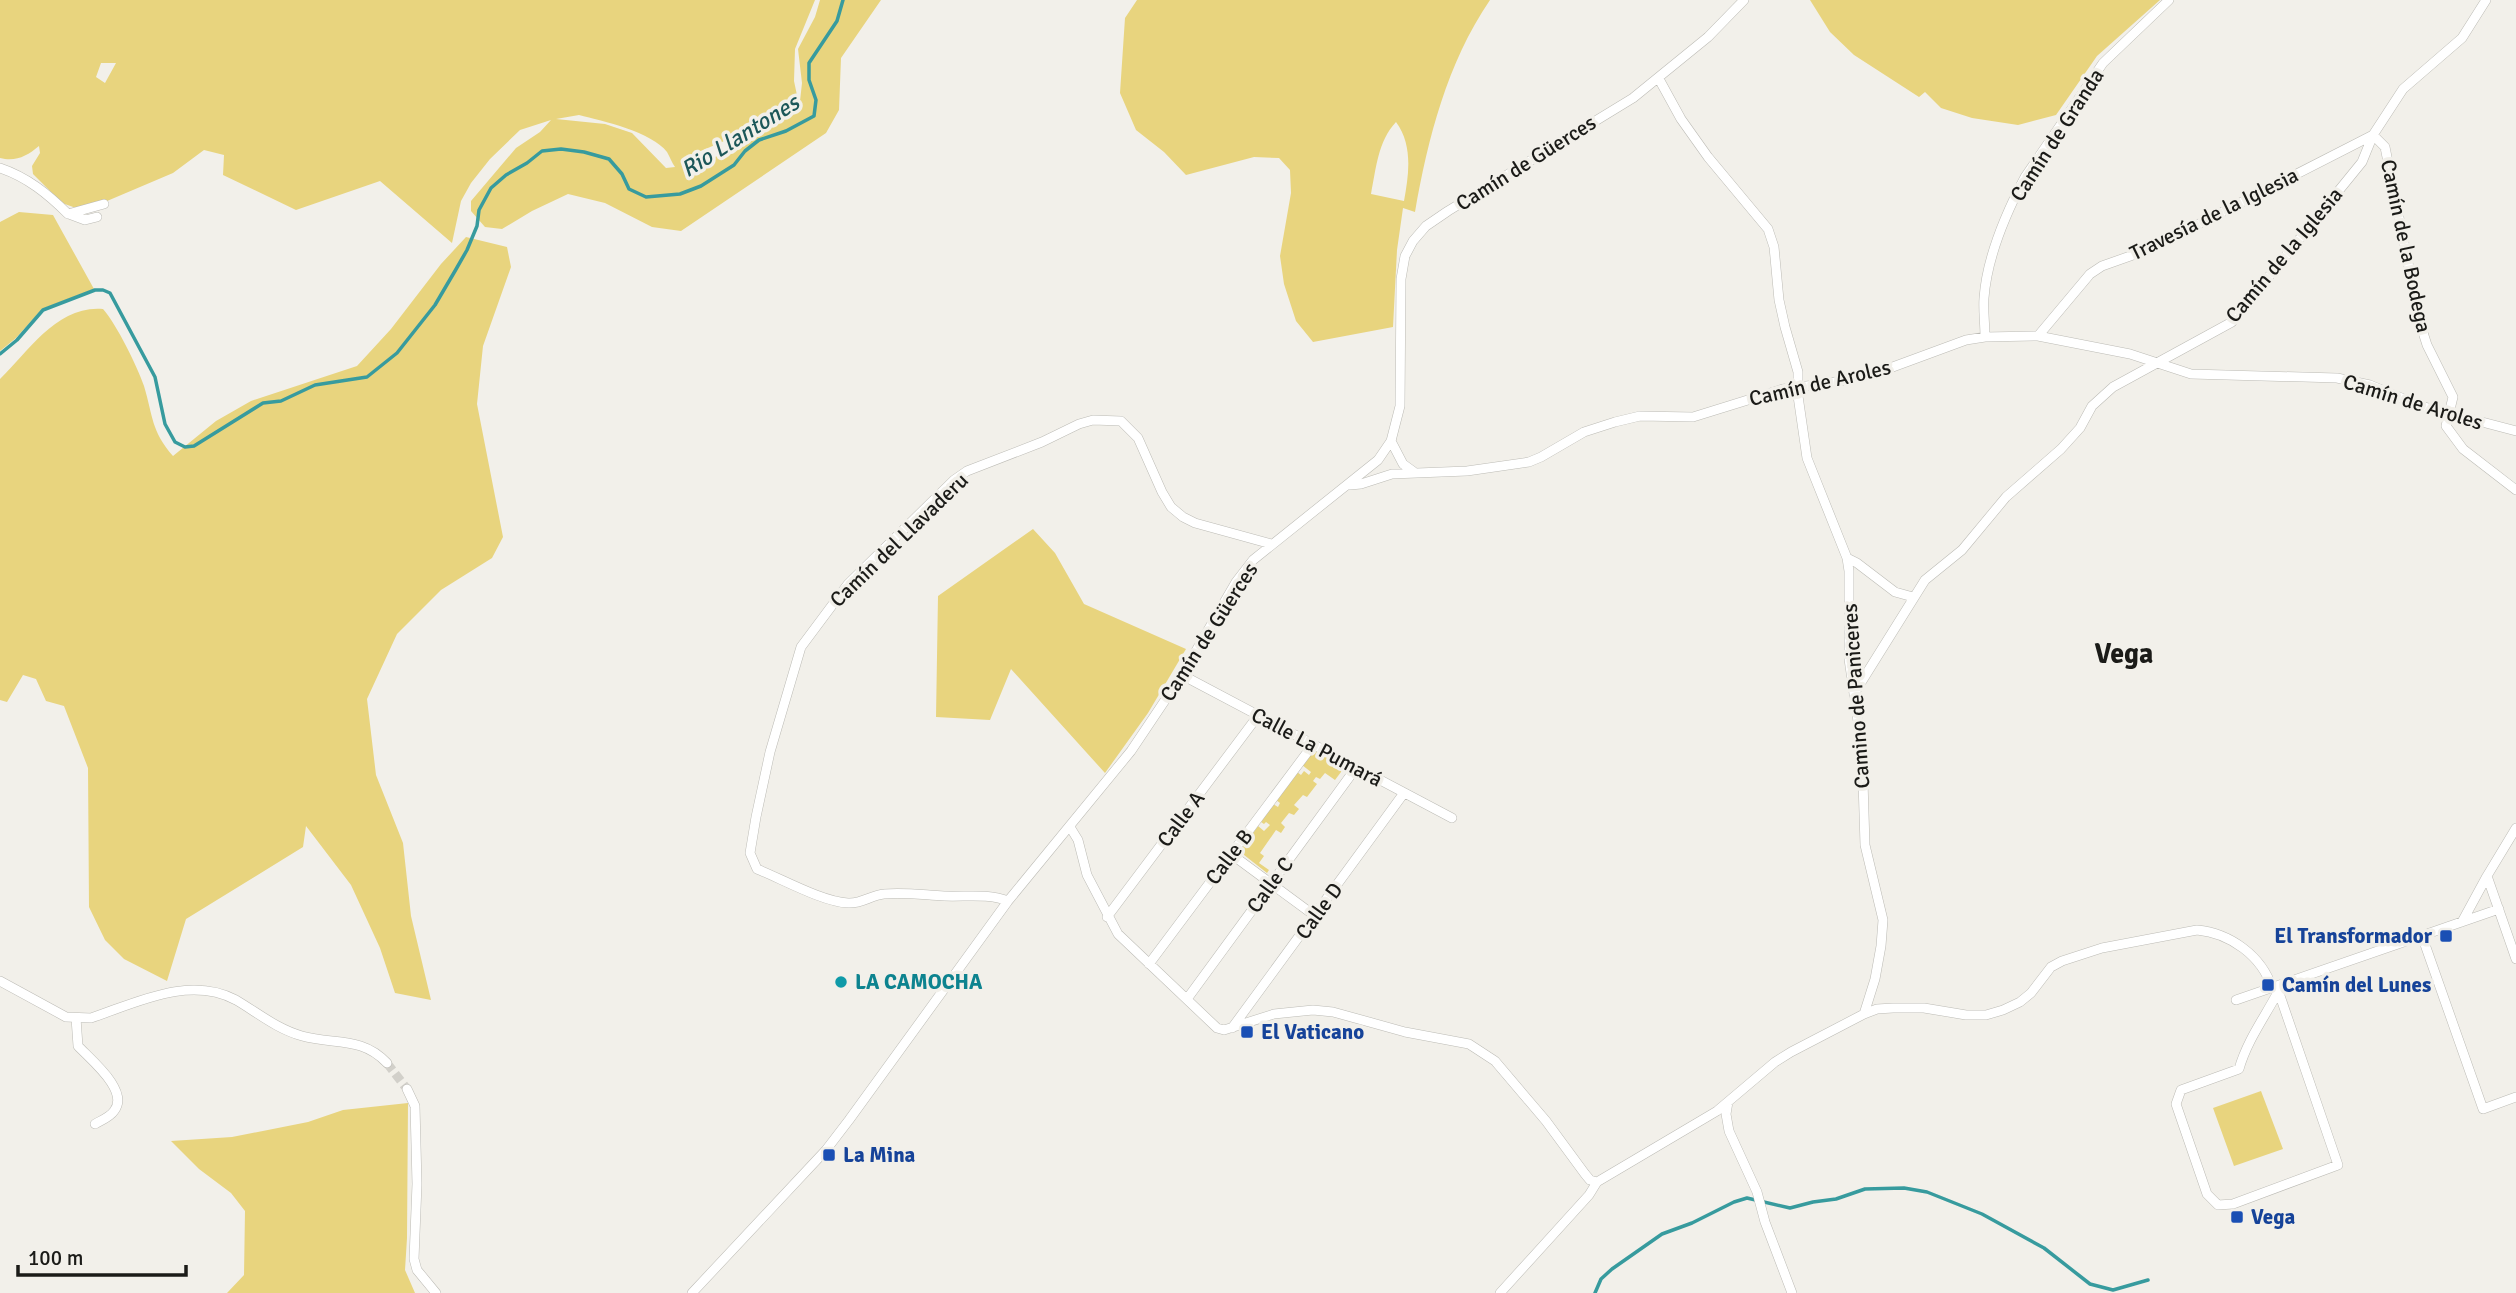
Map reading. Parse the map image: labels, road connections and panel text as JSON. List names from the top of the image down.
{
  "streets": {
    "street": [
      "Camín de Granda",
      "Camín de Güerces",
      "Travesía de la Iglesia",
      "Camín de la Bodega",
      "Camín de la Iglesia",
      "Camín de Aroles",
      "Camín del Llavaderu",
      "Camino de Paniceres",
      "Calle La Pumará",
      "Calle A",
      "Calle B",
      "Calle C",
      "Calle D"
    ]
  },
  "crossings": [
    ["Camín de Granda", "Camín de Aroles"],
    ["Camín de Güerces", "Camín de Aroles"],
    ["Camín de Güerces", "Camín del Llavaderu"],
    ["Camín de Güerces", "Camino de Paniceres"],
    ["Camín de Güerces", "Calle La Pumará"],
    ["Travesía de la Iglesia", "Camín de la Bodega"],
    ["Travesía de la Iglesia", "Camín de la Iglesia"],
    ["Travesía de la Iglesia", "Camín de Aroles"],
    ["Camín de la Bodega", "Camín de la Iglesia"],
    ["Camín de la Bodega", "Camín de Aroles"],
    ["Camín de la Iglesia", "Camín de Aroles"],
    ["Camín de la Iglesia", "Camino de Paniceres"],
    ["Camín de Aroles", "Camino de Paniceres"],
    ["Calle La Pumará", "Calle D"]
  ],
  "districts": ["Vega"],
  "water": ["Rio Llantones"],
  "places": {
    "transit": [
      "El Transformador",
      "Camín del Lunes",
      "El Vaticano",
      "La Mina",
      "Vega"
    ],
    "other": ["LA CAMOCHA"]
  },
  "scale_bar": "100 m"
}
